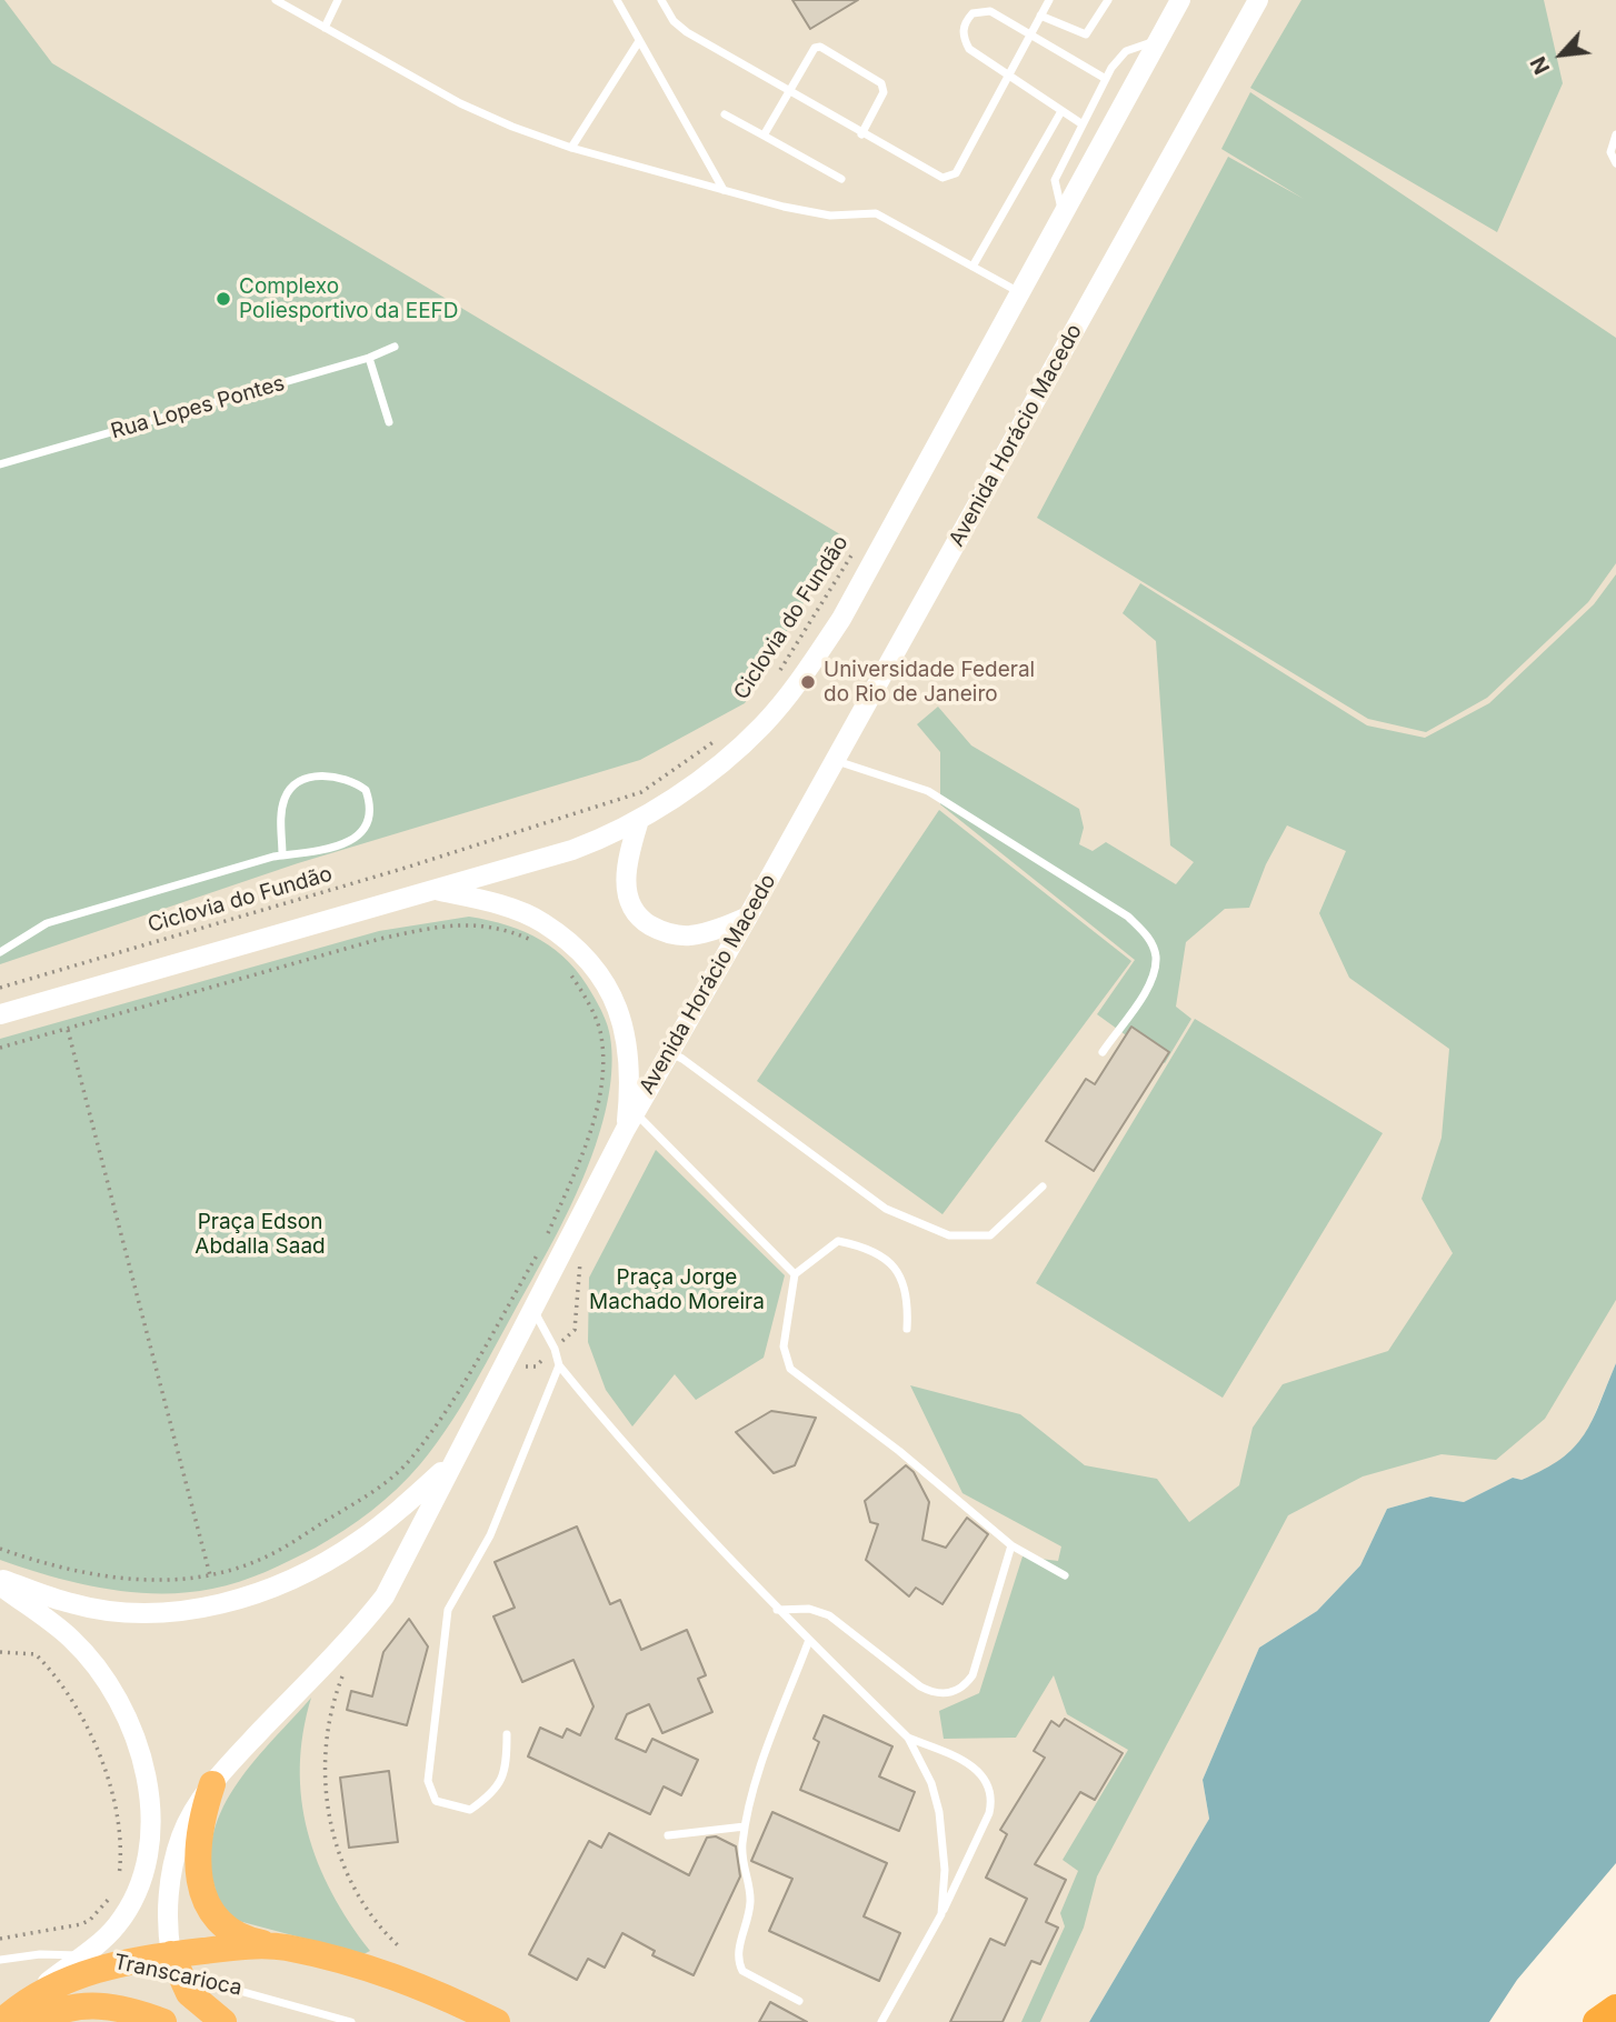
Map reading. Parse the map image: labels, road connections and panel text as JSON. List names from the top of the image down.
{
  "streets": {
    "street": ["Avenida Horácio Macedo"],
    "lane": ["Rua Lopes Pontes", "Transcarioca"],
    "path": ["Ciclovia do Fundão"]
  },
  "crossings": [
    ["Avenida Horácio Macedo", "Transcarioca"]
  ],
  "parks": ["Praça Edson Abdalla Saad", "Praça Jorge Machado Moreira"],
  "places": ["Complexo Poliesportivo da EEFD", "Universidade Federal do Rio de Janeiro"],
  "north": "bottom left"
}
